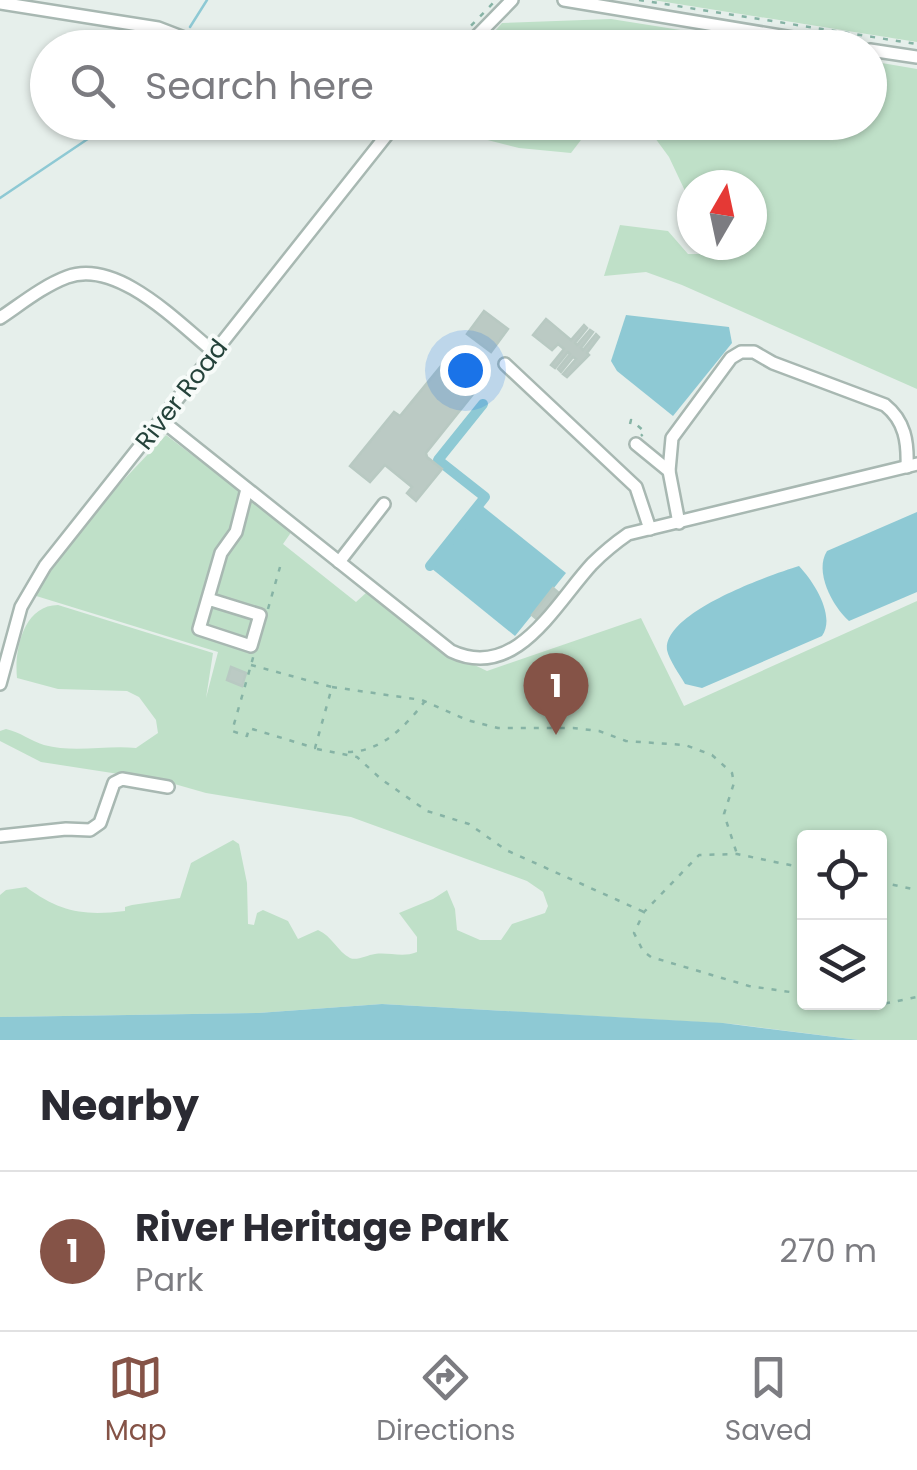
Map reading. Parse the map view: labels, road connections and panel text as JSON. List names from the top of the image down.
{
  "streets": {
    "street": ["River Road"]
  },
  "north": "top",
  "page": {
    "search": "Search here",
    "pins": "1",
    "heading": "Nearby",
    "list": [
      {
        "mark": "1",
        "name": "River Heritage Park",
        "note": "Park",
        "value": "270 m"
      }
    ],
    "nav": ["Map", "Directions", "Saved"]
  }
}
